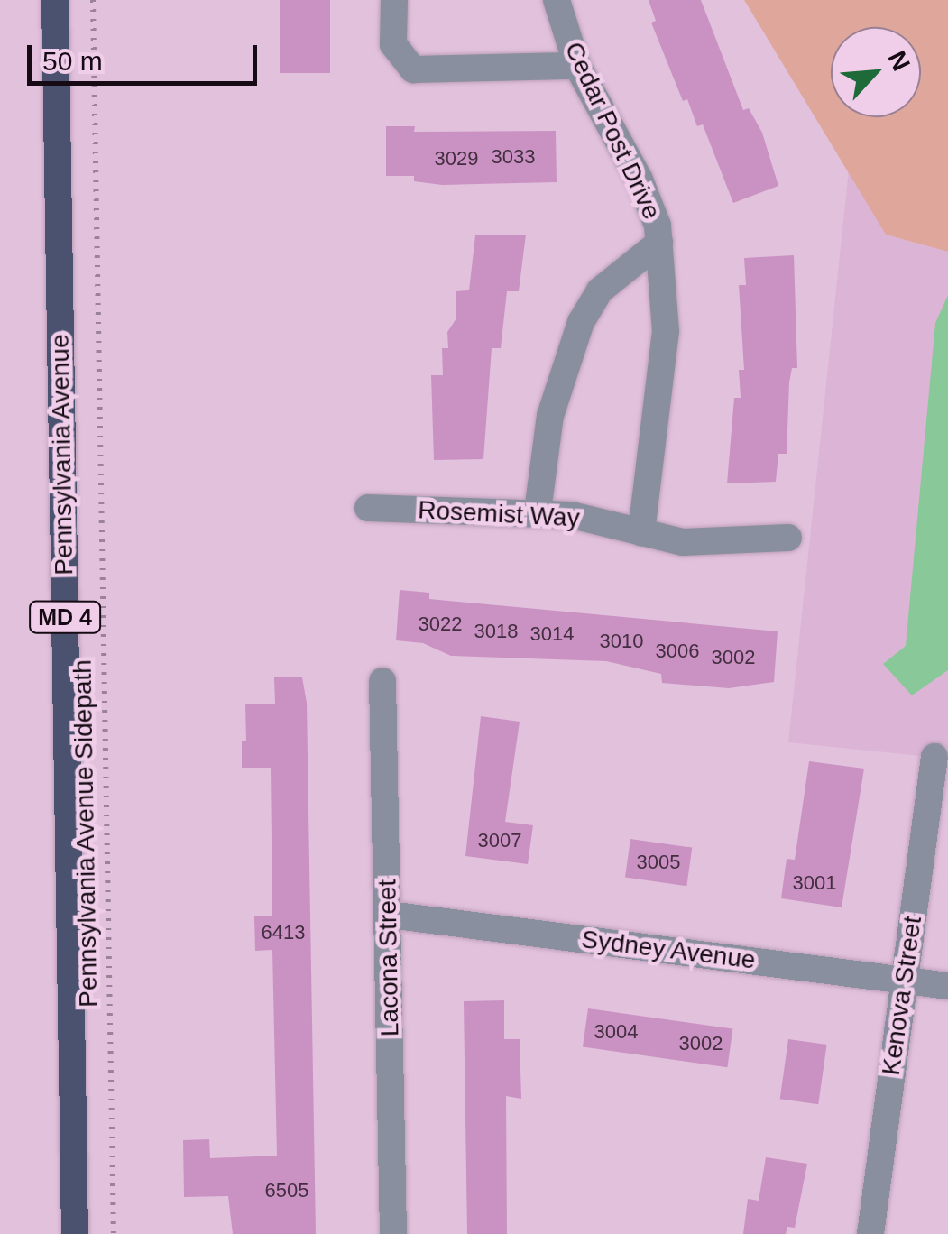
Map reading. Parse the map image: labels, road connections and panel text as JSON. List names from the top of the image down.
{
  "streets": {
    "highway": ["Pennsylvania Avenue", "MD 4"],
    "street": [
      "Cedar Post Drive",
      "Rosemist Way",
      "Sydney Avenue",
      "Lacona Street",
      "Kenova Street"
    ],
    "path": ["Pennsylvania Avenue Sidepath"]
  },
  "crossings": [
    ["Cedar Post Drive", "Rosemist Way"],
    ["Sydney Avenue", "Lacona Street"],
    ["Sydney Avenue", "Kenova Street"]
  ],
  "house_numbers": [
    "3033",
    "3029",
    "3022",
    "3018",
    "3014",
    "3010",
    "3006",
    "3002",
    "3007",
    "3005",
    "3001",
    "6413",
    "3004",
    "3002",
    "6505"
  ],
  "scale_bar": "50 m",
  "north": "top right"
}
